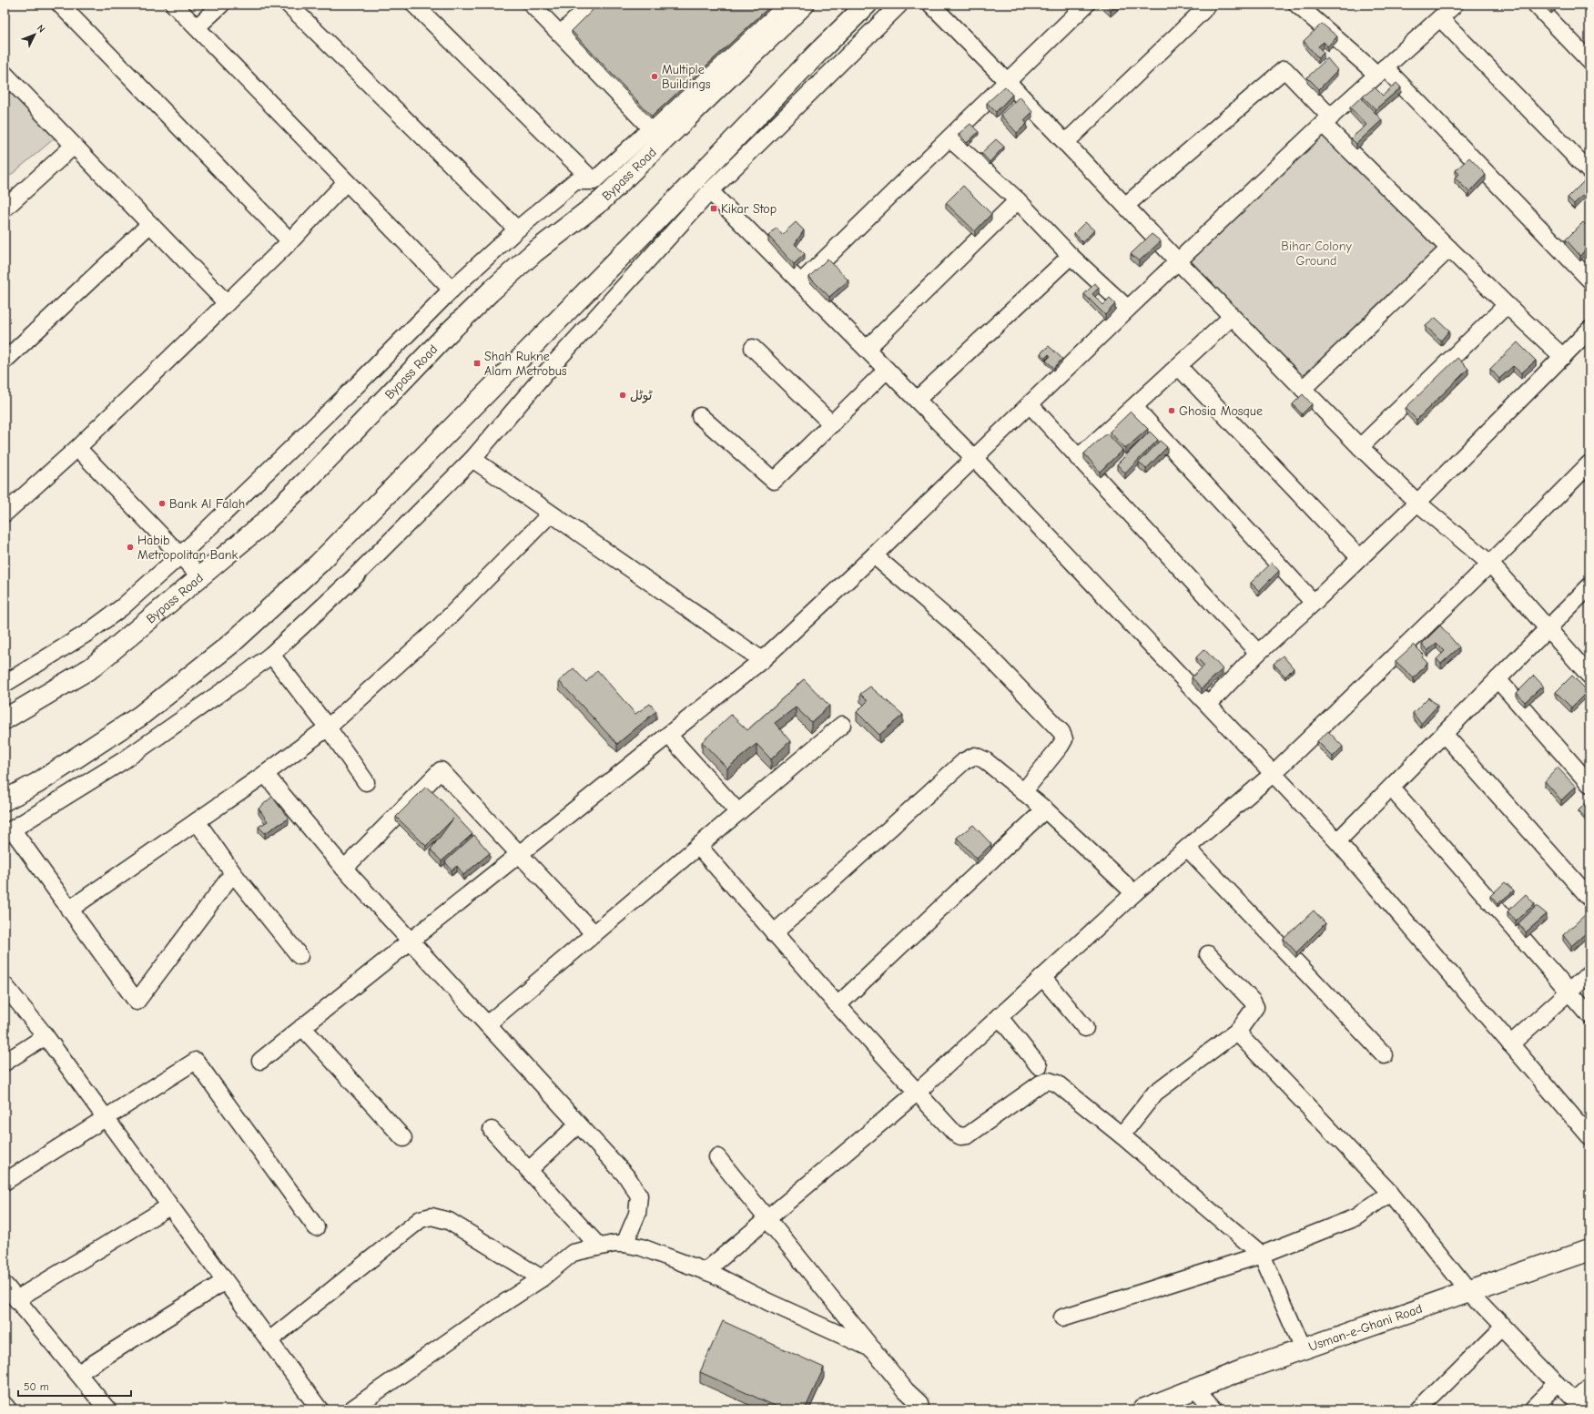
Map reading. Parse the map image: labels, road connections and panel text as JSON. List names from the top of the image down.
{
  "streets": {
    "main road": ["Bypass Road", "Usman-e-Ghani Road"]
  },
  "parks": ["Bihar Colony Ground"],
  "places": {
    "other": [
      "Multiple Buildings",
      "ٹوٹل",
      "Ghosia Mosque",
      "Bank Al Falah",
      "Habib Metropolitan Bank"
    ],
    "transit": ["Kikar Stop", "Shah Rukne Alam Metrobus"]
  },
  "scale_bar": "50 m",
  "north": "top right"
}
